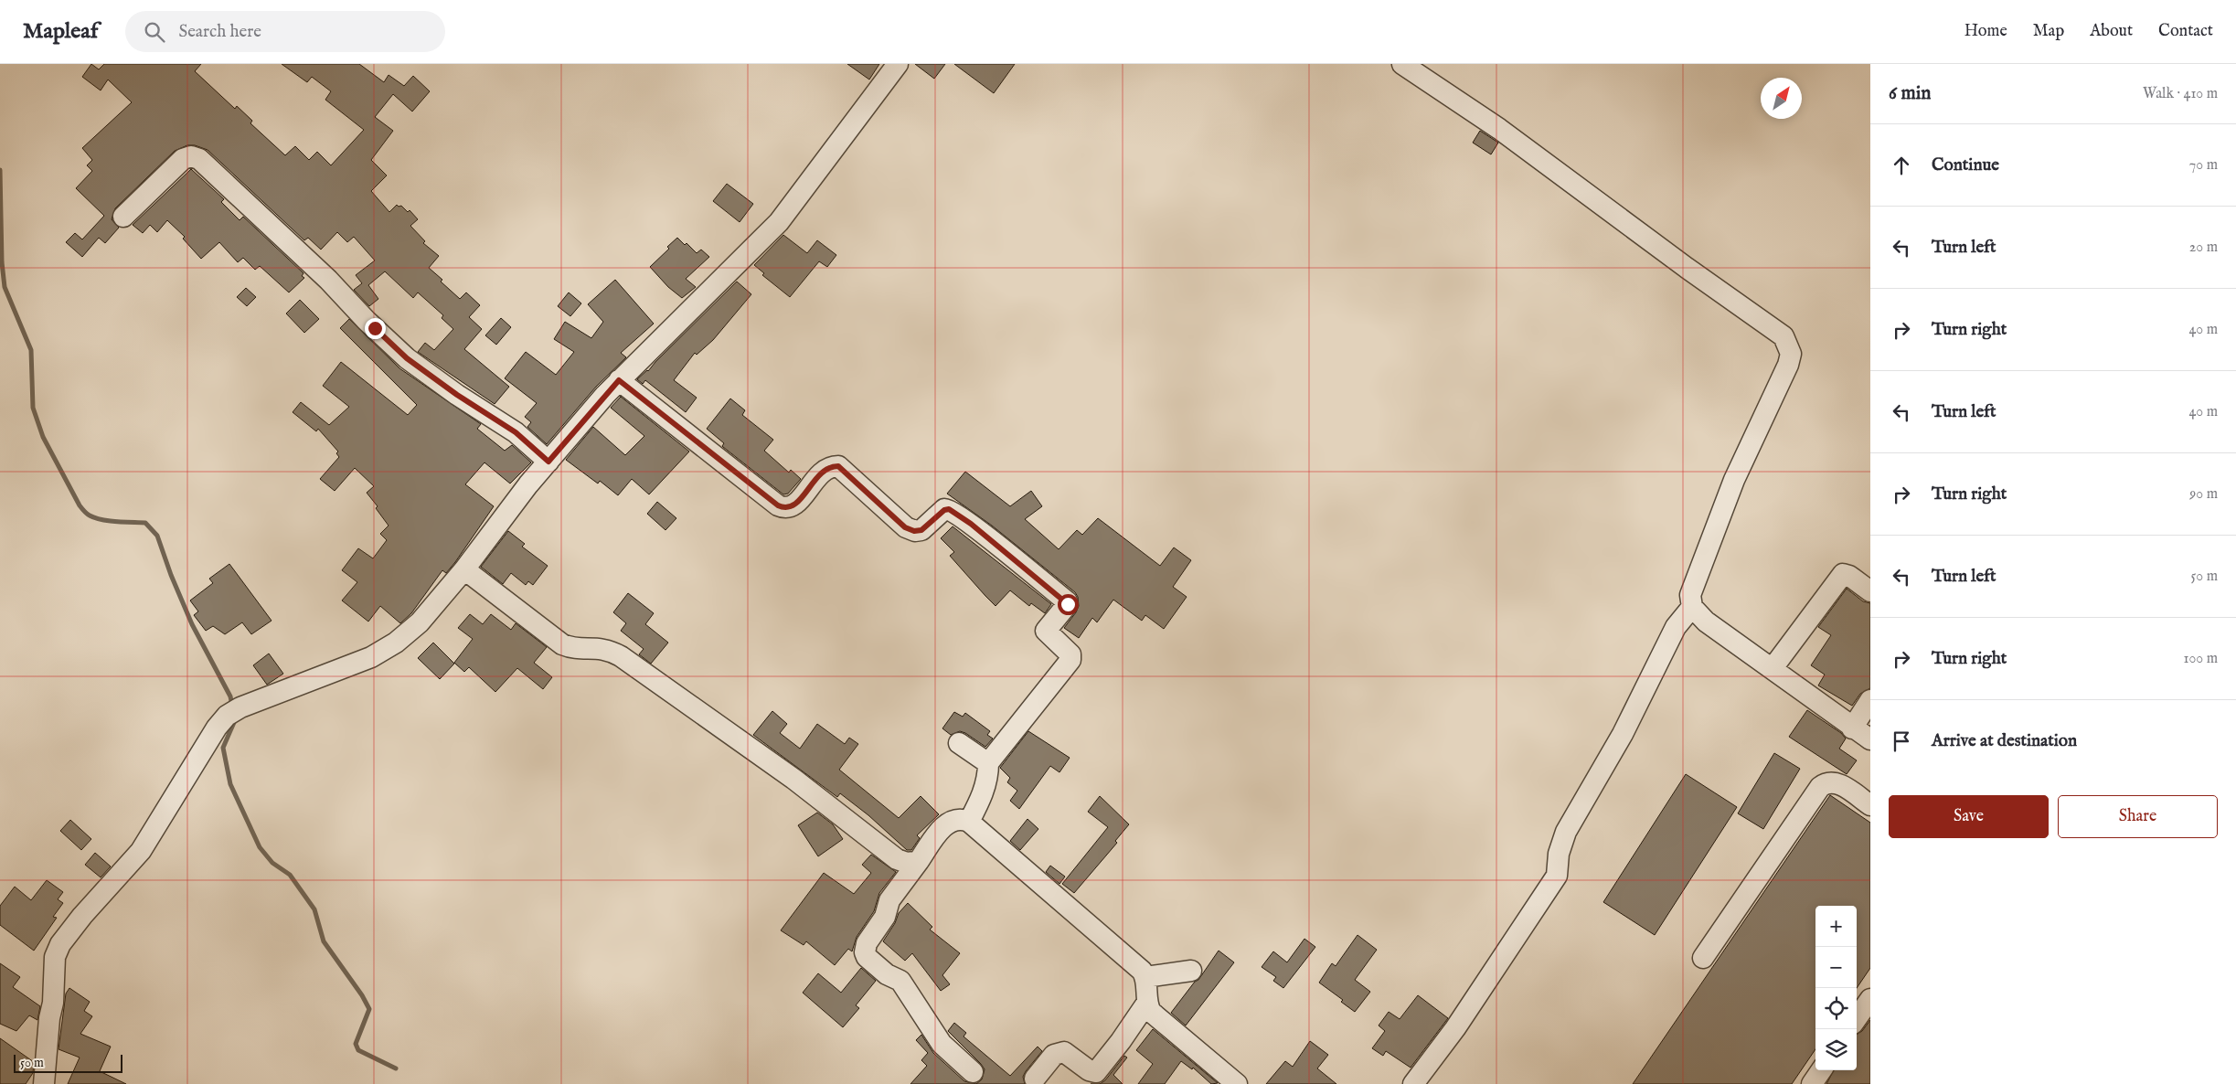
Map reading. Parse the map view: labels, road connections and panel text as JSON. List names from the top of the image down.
{
  "scale_bar": "50 m",
  "north": "top right",
  "page": {
    "header": "Mapleaf",
    "search": "Search here",
    "nav": [
      "Home",
      "Map",
      "About",
      "Contact"
    ],
    "heading": ["6 min", "Walk · 410 m"],
    "list": [
      ["Continue", "70 m"],
      ["Turn left", "20 m"],
      ["Turn right", "40 m"],
      ["Turn left", "40 m"],
      ["Turn right", "90 m"],
      ["Turn left", "50 m"],
      ["Turn right", "100 m"],
      "Arrive at destination"
    ],
    "buttons": ["Save", "Share"],
    "map_buttons": ["+", "−"],
    "scale": "50 m"
  }
}
